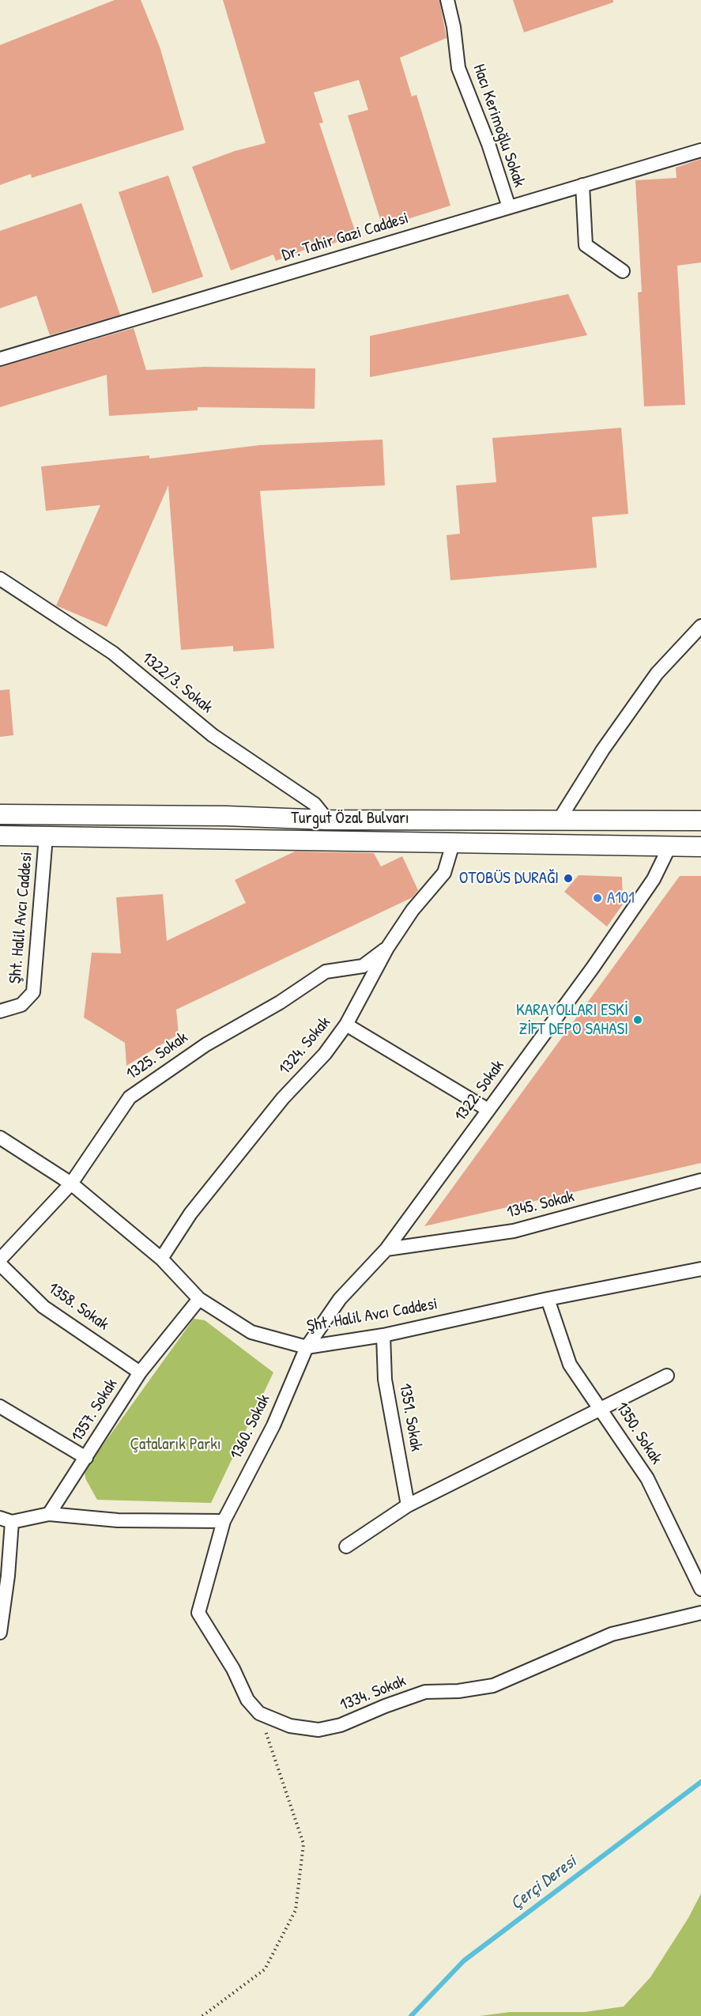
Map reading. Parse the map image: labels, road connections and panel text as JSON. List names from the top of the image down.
{
  "streets": {
    "main road": ["Turgut Özal Bulvarı"],
    "street": [
      "Hacı Kerimoğlu Sokak",
      "Dr. Tahir Gazi Caddesi",
      "1322/3. Sokak",
      "Şht. Halil Avcı Caddesi",
      "1324. Sokak",
      "1325. Sokak",
      "1322. Sokak",
      "1345. Sokak",
      "1358. Sokak",
      "1357. Sokak",
      "1351. Sokak",
      "1360. Sokak",
      "1350. Sokak",
      "1334. Sokak"
    ]
  },
  "crossings": [
    ["Hacı Kerimoğlu Sokak", "Dr. Tahir Gazi Caddesi"],
    ["1322/3. Sokak", "Turgut Özal Bulvarı"],
    ["Şht. Halil Avcı Caddesi", "1324. Sokak"],
    ["Şht. Halil Avcı Caddesi", "1325. Sokak"],
    ["Şht. Halil Avcı Caddesi", "1322. Sokak"],
    ["Şht. Halil Avcı Caddesi", "1357. Sokak"],
    ["Şht. Halil Avcı Caddesi", "1351. Sokak"],
    ["Şht. Halil Avcı Caddesi", "1360. Sokak"],
    ["Şht. Halil Avcı Caddesi", "1350. Sokak"],
    ["1324. Sokak", "1325. Sokak"],
    ["1322. Sokak", "1345. Sokak"],
    ["1322. Sokak", "1360. Sokak"],
    ["1358. Sokak", "1357. Sokak"],
    ["1360. Sokak", "1334. Sokak"]
  ],
  "water": ["Çerçi Deresi"],
  "parks": ["Çatalarık Parkı"],
  "places": ["OTOBÜS DURAĞI", "A101", "KARAYOLLARI ESKİ ZİFT DEPO SAHASI"]
}
